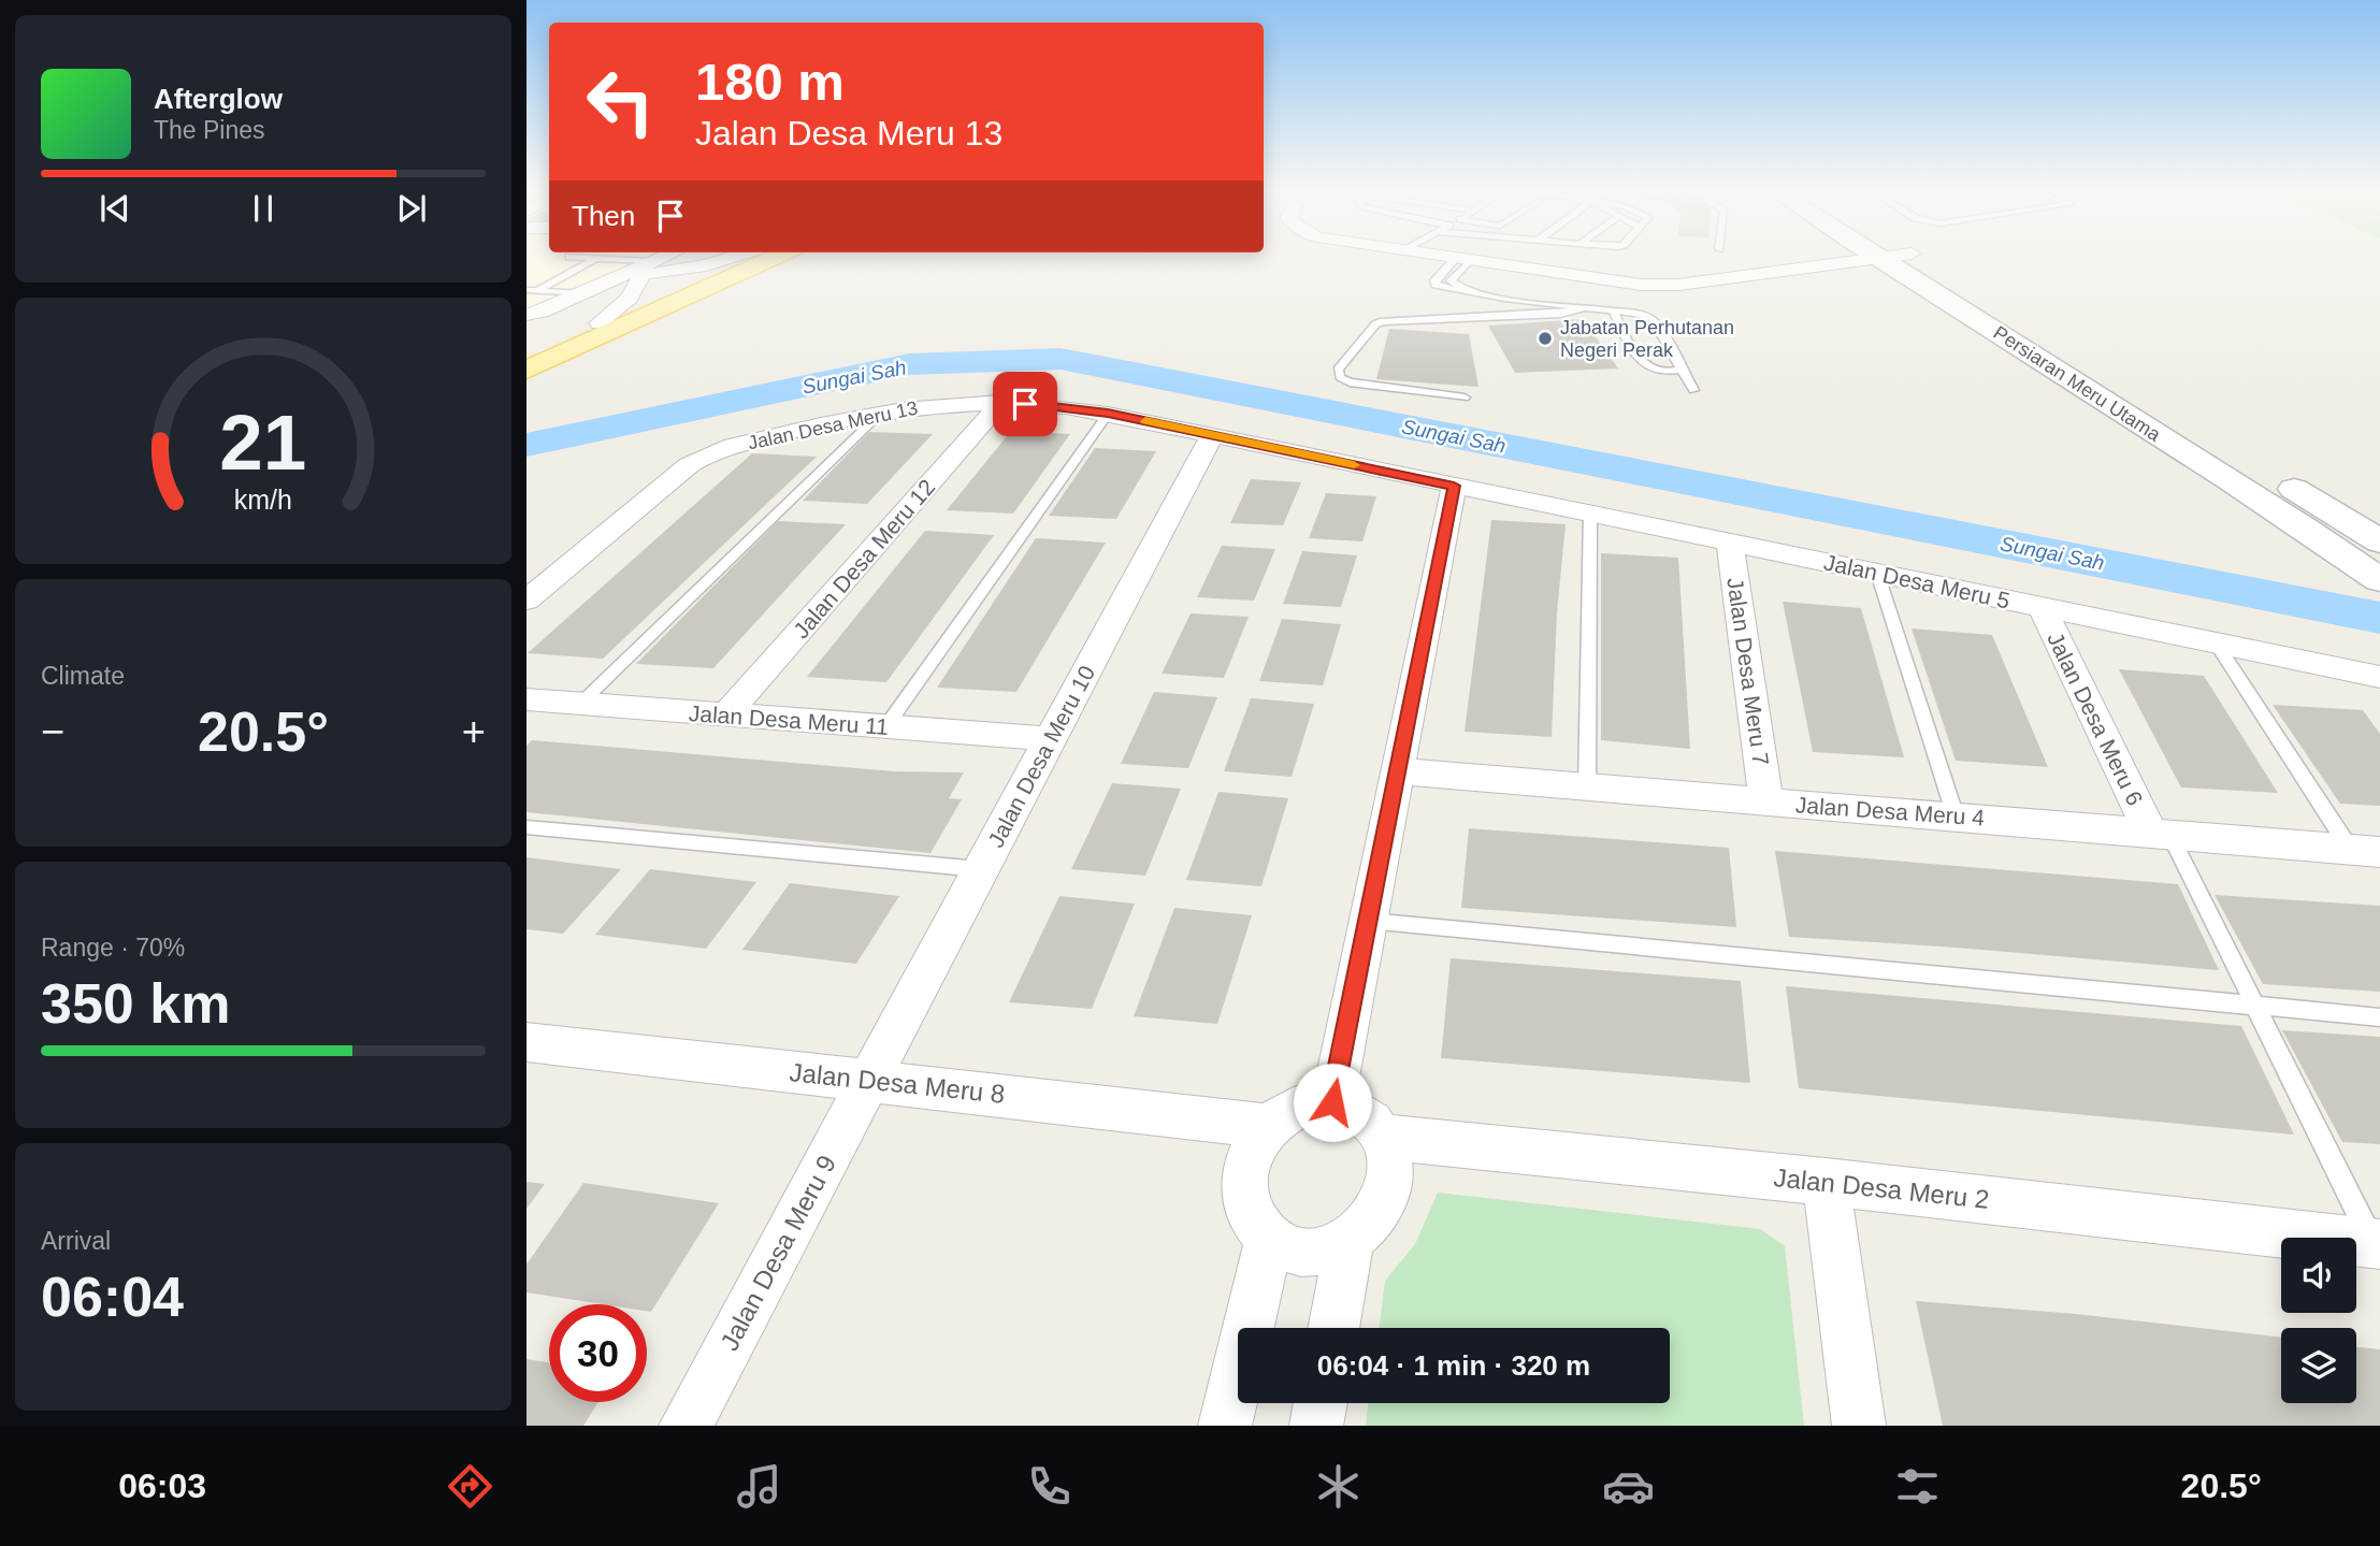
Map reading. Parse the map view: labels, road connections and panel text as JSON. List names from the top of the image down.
{
  "streets": {
    "main road": ["Persiaran Meru Utama"],
    "street": [
      "Jalan Desa Meru 13",
      "Jalan Desa Meru 12",
      "Jalan Desa Meru 5",
      "Jalan Desa Meru 7",
      "Jalan Desa Meru 6",
      "Jalan Desa Meru 11",
      "Jalan Desa Meru 10",
      "Jalan Desa Meru 4",
      "Jalan Desa Meru 8",
      "Jalan Desa Meru 2",
      "Jalan Desa Meru 9"
    ]
  },
  "crossings": [
    ["Jalan Desa Meru 13", "Jalan Desa Meru 12"],
    ["Jalan Desa Meru 13", "Jalan Desa Meru 5"],
    ["Jalan Desa Meru 13", "Jalan Desa Meru 10"],
    ["Jalan Desa Meru 12", "Jalan Desa Meru 11"],
    ["Jalan Desa Meru 5", "Jalan Desa Meru 7"],
    ["Jalan Desa Meru 5", "Jalan Desa Meru 6"],
    ["Jalan Desa Meru 7", "Jalan Desa Meru 4"],
    ["Jalan Desa Meru 6", "Jalan Desa Meru 4"],
    ["Jalan Desa Meru 11", "Jalan Desa Meru 10"],
    ["Jalan Desa Meru 10", "Jalan Desa Meru 8"],
    ["Jalan Desa Meru 10", "Jalan Desa Meru 9"],
    ["Jalan Desa Meru 8", "Jalan Desa Meru 2"],
    ["Jalan Desa Meru 8", "Jalan Desa Meru 9"]
  ],
  "water": ["Sungai Sah"],
  "places": ["Jabatan Perhutanan Negeri Perak"],
  "page": {
    "turn": ["180 m", "Jalan Desa Meru 13"],
    "song": ["Afterglow", "The Pines"],
    "then": "Then",
    "tile": [
      "Climate",
      ["Range · 70%", "350 km"],
      ["Arrival", "06:04"]
    ],
    "heat": ["−", "20.5°", "+"],
    "limit": "30",
    "trip": "06:04 · 1 min · 320 m",
    "tabs": ["06:03", "20.5°"],
    "gauge": ["21", "km/h"]
  }
}
